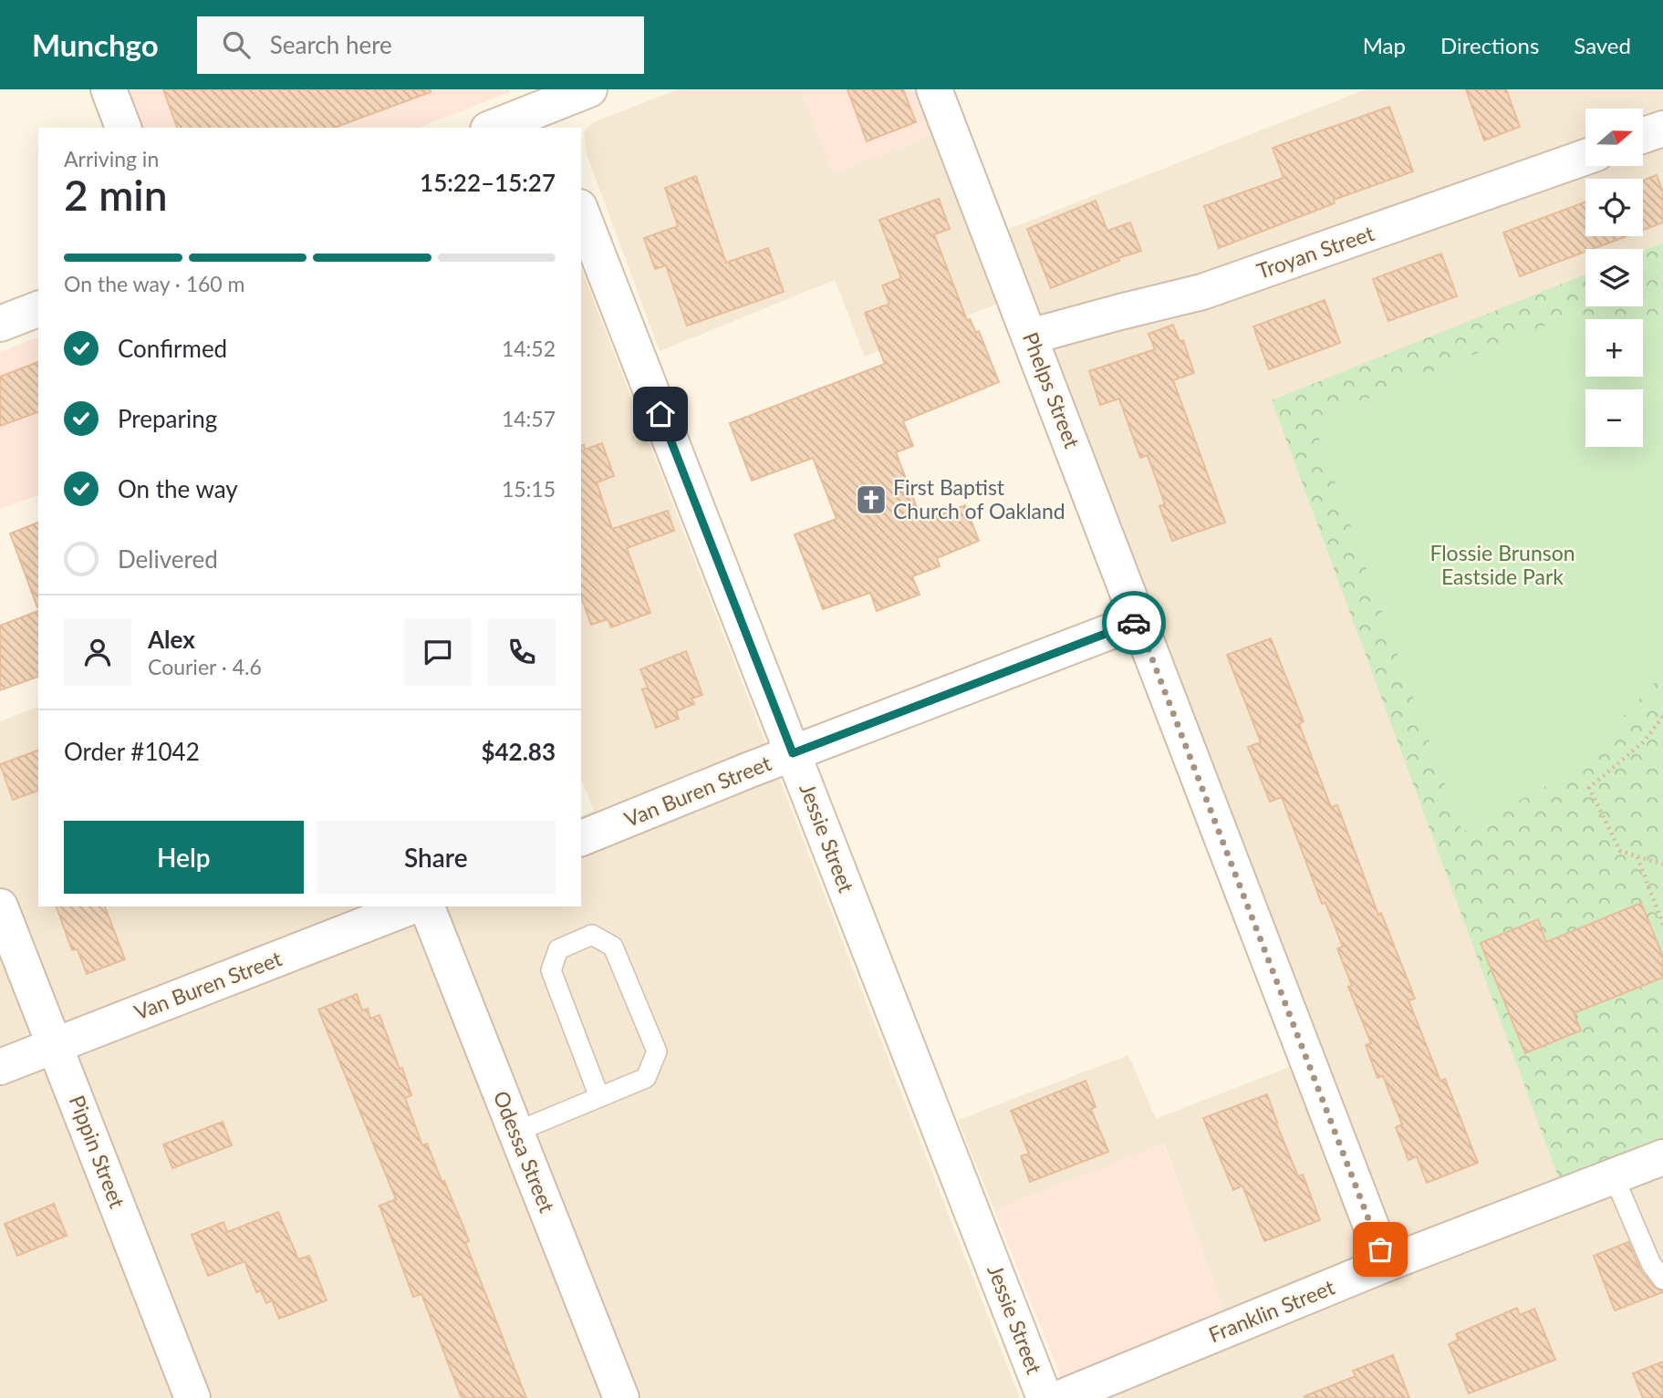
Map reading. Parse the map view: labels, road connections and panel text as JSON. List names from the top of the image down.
{
  "streets": {
    "street": [
      "Troyan Street",
      "Phelps Street",
      "Van Buren Street",
      "Jessie Street",
      "Pippin Street",
      "Odessa Street",
      "Franklin Street"
    ]
  },
  "crossings": [
    ["Troyan Street", "Phelps Street"],
    ["Phelps Street", "Van Buren Street"],
    ["Phelps Street", "Franklin Street"],
    ["Van Buren Street", "Jessie Street"],
    ["Van Buren Street", "Pippin Street"]
  ],
  "parks": ["Flossie Brunson Eastside Park"],
  "places": {
    "church": ["First Baptist Church of Oakland"]
  },
  "north": "right",
  "page": {
    "header": "Munchgo",
    "search": "Search here",
    "nav": ["Map", "Directions", "Saved"],
    "map_buttons": ["+", "−"],
    "heading": ["2 min", "Arriving in", "15:22–15:27"],
    "panel": [
      "Alex",
      "Courier · 4.6",
      "Order #1042",
      "$42.83"
    ],
    "bar": "On the way · 160 m",
    "list": [
      ["Confirmed", "14:52"],
      ["Preparing", "14:57"],
      ["On the way", "15:15"],
      "Delivered"
    ],
    "buttons": ["Help", "Share"]
  }
}
